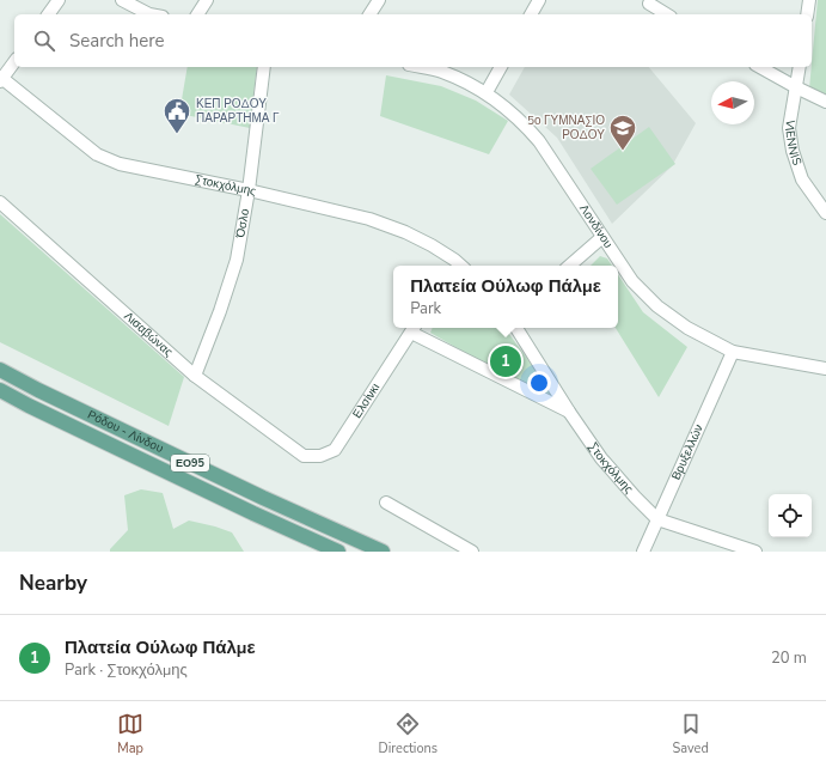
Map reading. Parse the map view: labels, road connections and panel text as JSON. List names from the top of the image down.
{
  "streets": {
    "main road": ["Ρόδου - Λίνδου", "ΕΟ95"],
    "street": [
      "VIENNIS",
      "Στοκχόλμης",
      "Όσλο",
      "Λονδίνου",
      "Λισαβώνας",
      "Ελσίνκι",
      "Βρυξελλών"
    ]
  },
  "crossings": [
    ["Στοκχόλμης", "Όσλο"],
    ["Στοκχόλμης", "Βρυξελλών"],
    ["Όσλο", "Λισαβώνας"],
    ["Λονδίνου", "Βρυξελλών"],
    ["Λισαβώνας", "Ελσίνκι"]
  ],
  "places": {
    "public building": ["ΚΕΠ ΡΟΔΟΥ ΠΑΡΑΡΤΗΜΑ Γ"],
    "school or university": ["5ο ΓΥΜΝΑΣΙΟ ΡΟΔΟΥ"]
  },
  "north": "left",
  "page": {
    "search": "Search here",
    "popup": ["Πλατεία Ούλωφ Πάλμε", "Park"],
    "pins": "1",
    "heading": "Nearby",
    "list": [
      {
        "mark": "1",
        "name": "Πλατεία Ούλωφ Πάλμε",
        "note": "Park · Στοκχόλμης",
        "value": "20 m"
      }
    ],
    "nav": ["Map", "Directions", "Saved"]
  }
}
